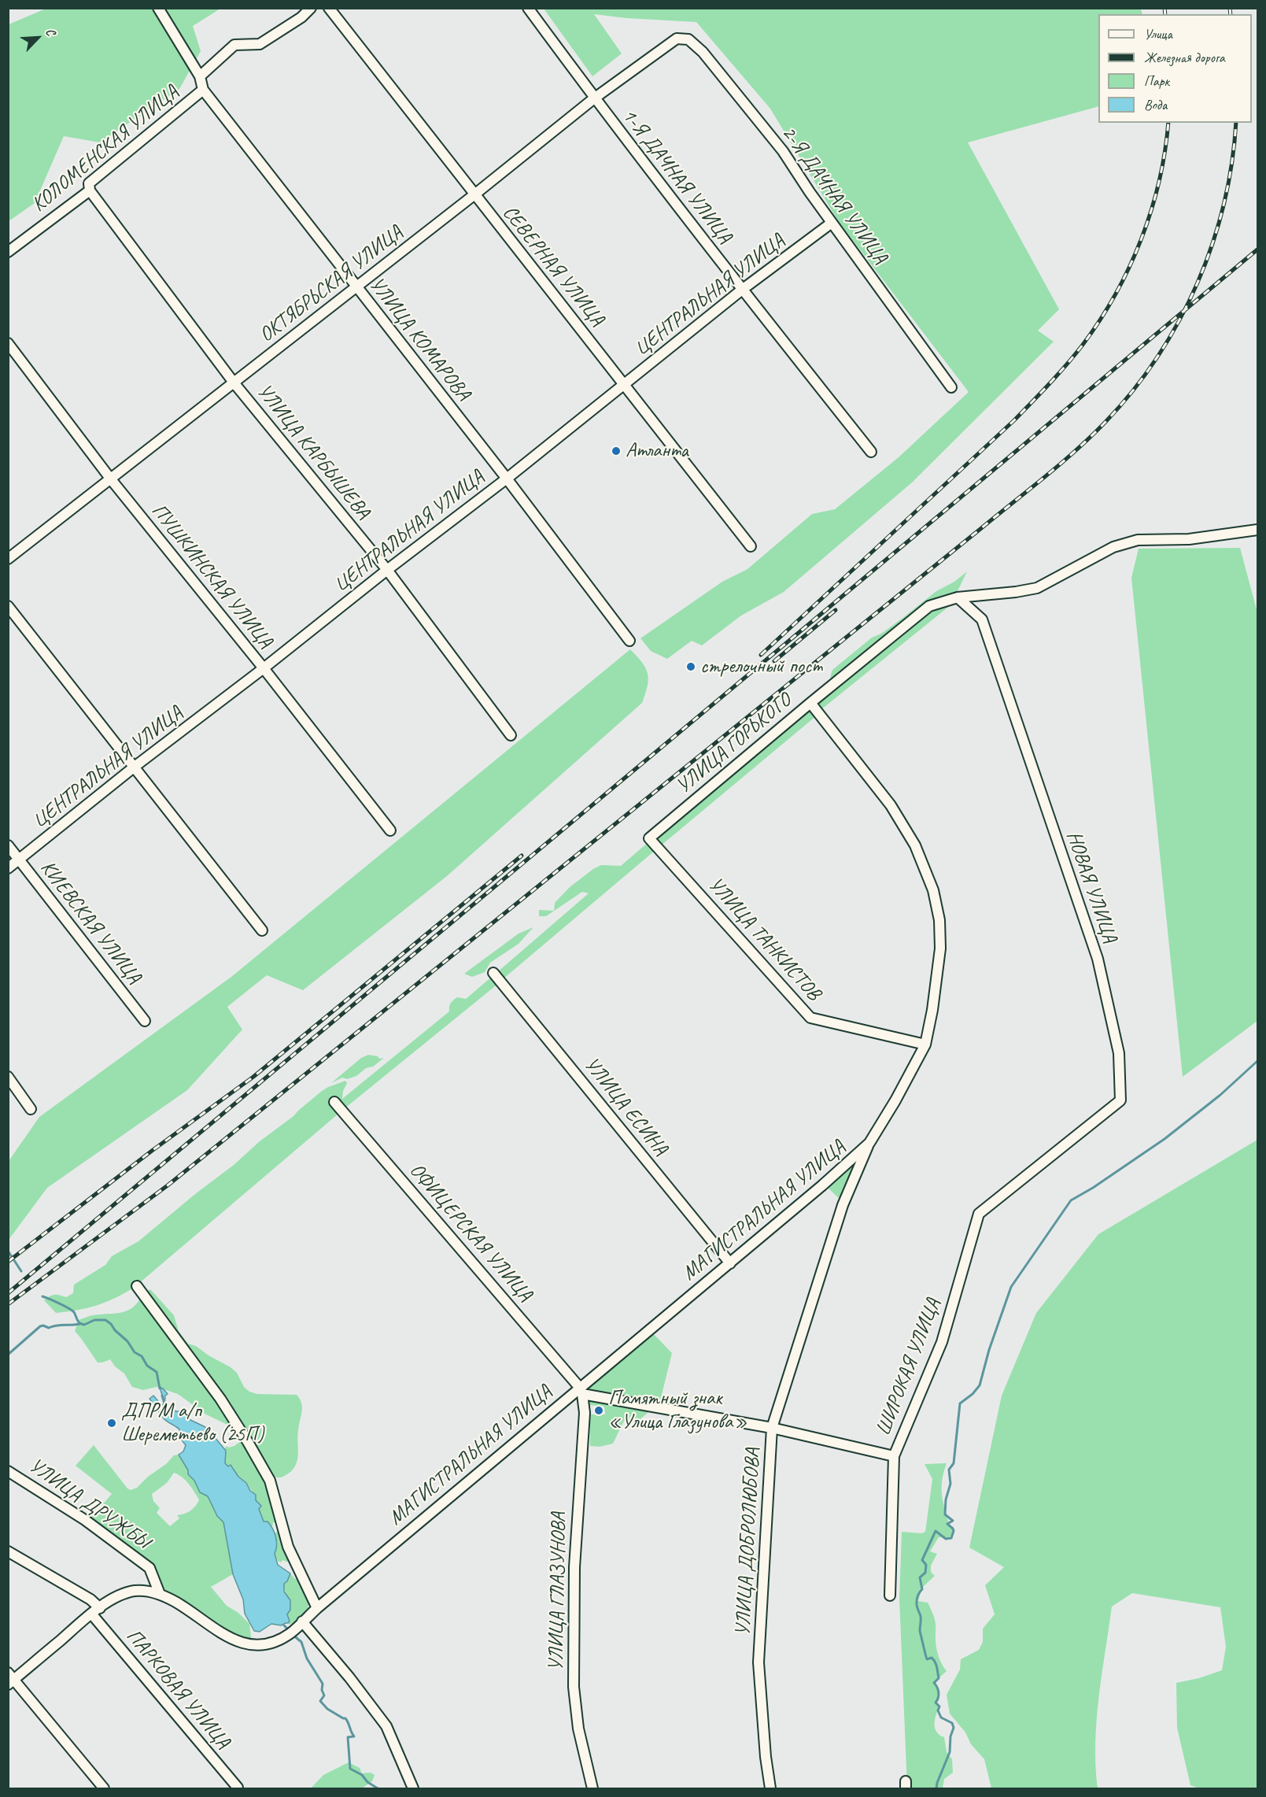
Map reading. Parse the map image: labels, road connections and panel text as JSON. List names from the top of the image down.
{
  "streets": {
    "street": [
      "КОЛОМЕНСКАЯ УЛИЦА",
      "1-Я ДАЧНАЯ УЛИЦА",
      "2-Я ДАЧНАЯ УЛИЦА",
      "СЕВЕРНАЯ УЛИЦА",
      "ОКТЯБРЬСКАЯ УЛИЦА",
      "ЦЕНТРАЛЬНАЯ УЛИЦА",
      "УЛИЦА КОМАРОВА",
      "УЛИЦА КАРБЫШЕВА",
      "ПУШКИНСКАЯ УЛИЦА",
      "УЛИЦА ГОРЬКОГО",
      "НОВАЯ УЛИЦА",
      "КИЕВСКАЯ УЛИЦА",
      "УЛИЦА ТАНКИСТОВ",
      "УЛИЦА ЕСИНА",
      "МАГИСТРАЛЬНАЯ УЛИЦА",
      "ОФИЦЕРСКАЯ УЛИЦА",
      "ШИРОКАЯ УЛИЦА",
      "УЛИЦА ДРУЖБЫ",
      "УЛИЦА ДОБРОЛЮБОВА",
      "УЛИЦА ГЛАЗУНОВА",
      "ПАРКОВАЯ УЛИЦА"
    ]
  },
  "crossings": [
    ["КОЛОМЕНСКАЯ УЛИЦА", "УЛИЦА КОМАРОВА"],
    ["КОЛОМЕНСКАЯ УЛИЦА", "УЛИЦА КАРБЫШЕВА"],
    ["1-Я ДАЧНАЯ УЛИЦА", "ОКТЯБРЬСКАЯ УЛИЦА"],
    ["1-Я ДАЧНАЯ УЛИЦА", "ЦЕНТРАЛЬНАЯ УЛИЦА"],
    ["2-Я ДАЧНАЯ УЛИЦА", "ОКТЯБРЬСКАЯ УЛИЦА"],
    ["2-Я ДАЧНАЯ УЛИЦА", "ЦЕНТРАЛЬНАЯ УЛИЦА"],
    ["СЕВЕРНАЯ УЛИЦА", "ОКТЯБРЬСКАЯ УЛИЦА"],
    ["СЕВЕРНАЯ УЛИЦА", "ЦЕНТРАЛЬНАЯ УЛИЦА"],
    ["ОКТЯБРЬСКАЯ УЛИЦА", "УЛИЦА КОМАРОВА"],
    ["ОКТЯБРЬСКАЯ УЛИЦА", "УЛИЦА КАРБЫШЕВА"],
    ["ОКТЯБРЬСКАЯ УЛИЦА", "ПУШКИНСКАЯ УЛИЦА"],
    ["ЦЕНТРАЛЬНАЯ УЛИЦА", "УЛИЦА КОМАРОВА"],
    ["ЦЕНТРАЛЬНАЯ УЛИЦА", "УЛИЦА КАРБЫШЕВА"],
    ["ЦЕНТРАЛЬНАЯ УЛИЦА", "ПУШКИНСКАЯ УЛИЦА"],
    ["ЦЕНТРАЛЬНАЯ УЛИЦА", "КИЕВСКАЯ УЛИЦА"],
    ["УЛИЦА ГОРЬКОГО", "НОВАЯ УЛИЦА"],
    ["УЛИЦА ГОРЬКОГО", "УЛИЦА ТАНКИСТОВ"],
    ["УЛИЦА ГОРЬКОГО", "МАГИСТРАЛЬНАЯ УЛИЦА"],
    ["НОВАЯ УЛИЦА", "ШИРОКАЯ УЛИЦА"],
    ["УЛИЦА ТАНКИСТОВ", "МАГИСТРАЛЬНАЯ УЛИЦА"],
    ["УЛИЦА ЕСИНА", "МАГИСТРАЛЬНАЯ УЛИЦА"],
    ["МАГИСТРАЛЬНАЯ УЛИЦА", "ОФИЦЕРСКАЯ УЛИЦА"],
    ["МАГИСТРАЛЬНАЯ УЛИЦА", "ШИРОКАЯ УЛИЦА"],
    ["МАГИСТРАЛЬНАЯ УЛИЦА", "УЛИЦА ДРУЖБЫ"],
    ["МАГИСТРАЛЬНАЯ УЛИЦА", "УЛИЦА ДОБРОЛЮБОВА"],
    ["МАГИСТРАЛЬНАЯ УЛИЦА", "УЛИЦА ГЛАЗУНОВА"],
    ["ОФИЦЕРСКАЯ УЛИЦА", "ШИРОКАЯ УЛИЦА"],
    ["ОФИЦЕРСКАЯ УЛИЦА", "УЛИЦА ГЛАЗУНОВА"],
    ["ШИРОКАЯ УЛИЦА", "УЛИЦА ДОБРОЛЮБОВА"],
    ["ШИРОКАЯ УЛИЦА", "УЛИЦА ГЛАЗУНОВА"]
  ],
  "places": [
    "Атланта",
    "стрелочный пост",
    "Памятный знак «Улица Глазунова»",
    "ДПРМ а/п Шереметьево (25П)"
  ],
  "legend": [
    "Улица",
    "Железная дорога",
    "Парк",
    "Вода"
  ],
  "north": "top right"
}
